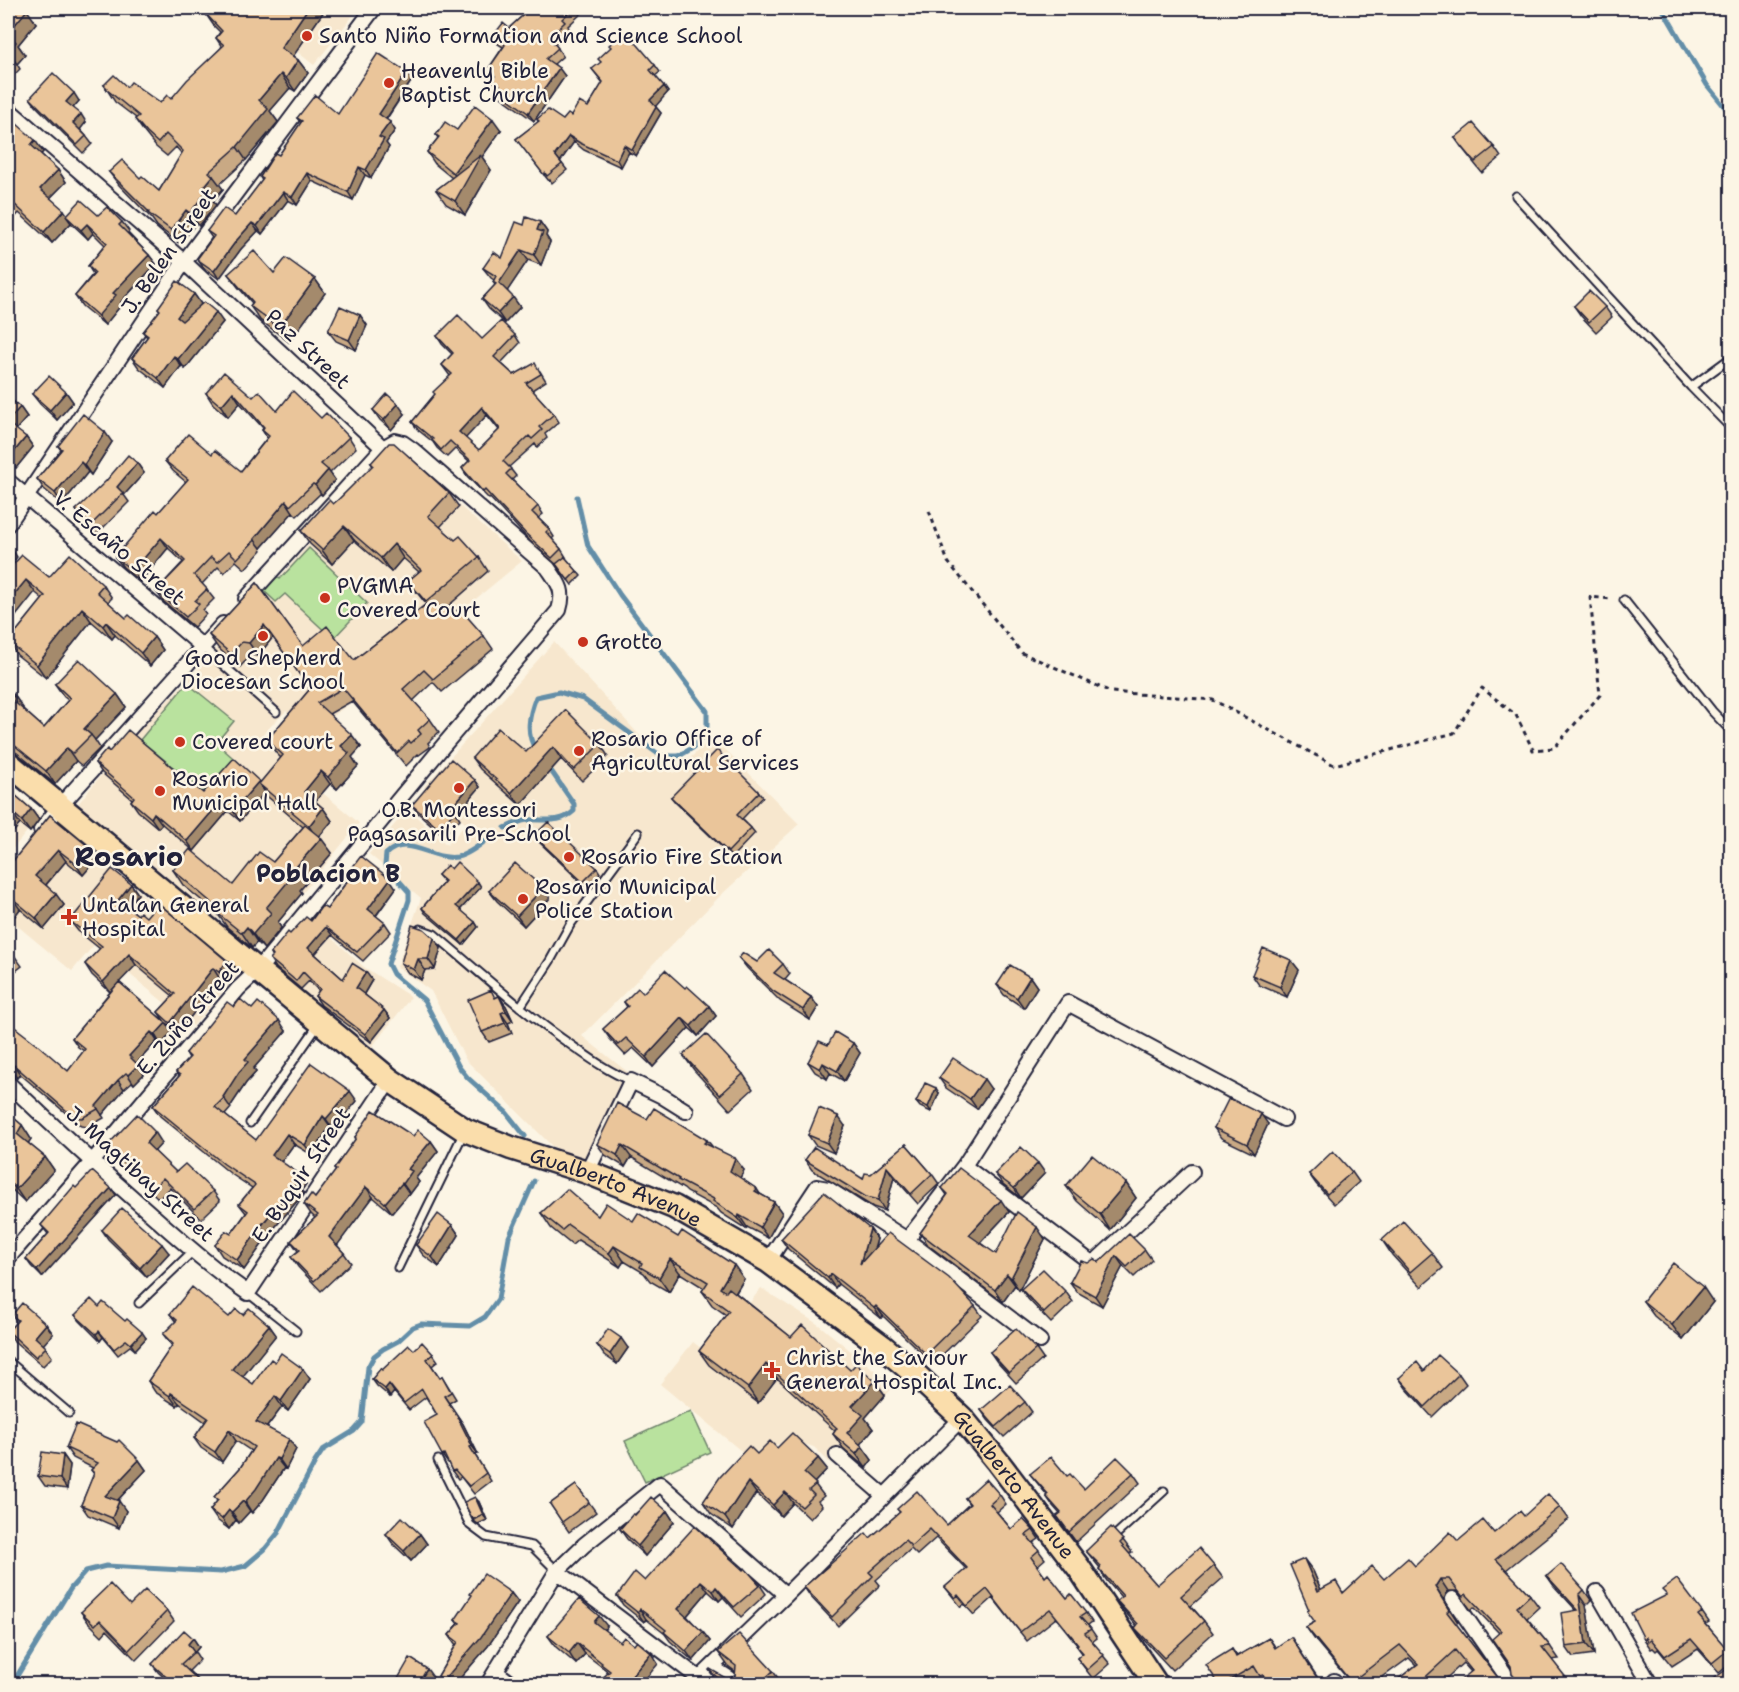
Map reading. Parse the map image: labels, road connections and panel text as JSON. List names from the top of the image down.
{
  "streets": {
    "main road": ["Gualberto Avenue"],
    "street": [
      "J. Belen Street",
      "Paz Street",
      "V. Escaño Street",
      "E. Zuño Street",
      "J. Magtibay Street",
      "E. Buquir Street"
    ]
  },
  "crossings": [
    ["J. Belen Street", "Paz Street"],
    ["J. Belen Street", "V. Escaño Street"],
    ["Paz Street", "E. Zuño Street"],
    ["E. Zuño Street", "J. Magtibay Street"],
    ["E. Zuño Street", "Gualberto Avenue"],
    ["J. Magtibay Street", "E. Buquir Street"],
    ["E. Buquir Street", "Gualberto Avenue"]
  ],
  "districts": ["Rosario", "Poblacion B"],
  "places": {
    "other": [
      "Santo Niño Formation and Science School",
      "Heavenly Bible Baptist Church",
      "PVGMA Covered Court",
      "Good Shepherd Diocesan School",
      "Grotto",
      "Covered court",
      "Rosario Office of Agricultural Services",
      "O.B. Montessori Pagsasarili Pre-School",
      "Rosario Municipal Hall",
      "Rosario Fire Station",
      "Rosario Municipal Police Station"
    ],
    "health": ["Untalan General Hospital", "Christ the Saviour General Hospital Inc."]
  }
}
